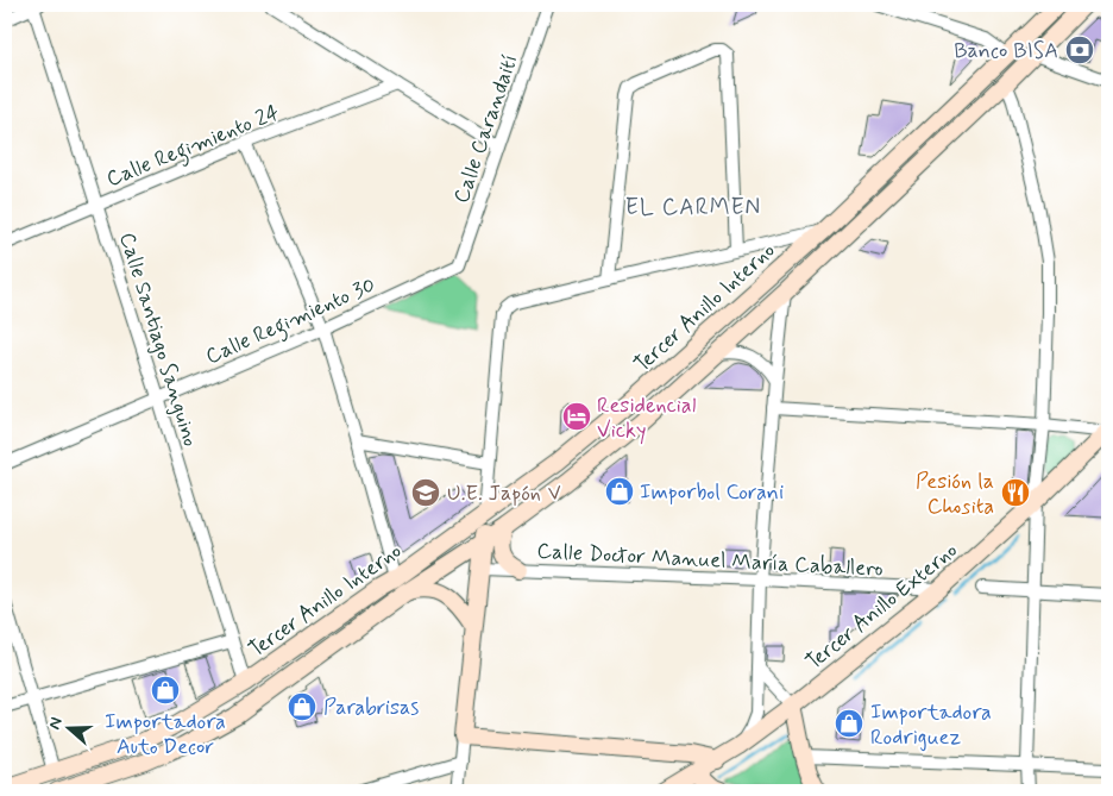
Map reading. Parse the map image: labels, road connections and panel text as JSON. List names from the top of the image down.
{
  "streets": {
    "main road": ["Tercer Anillo Interno", "Tercer Anillo Externo"],
    "street": [
      "Calle Carandaití",
      "Calle Regimiento 24",
      "Calle Regimiento 30",
      "Calle Santiago Sanguino",
      "Calle Doctor Manuel María Caballero"
    ]
  },
  "crossings": [
    ["Calle Carandaití", "Calle Regimiento 30"],
    ["Calle Regimiento 24", "Calle Santiago Sanguino"],
    ["Tercer Anillo Interno", "Calle Santiago Sanguino"],
    ["Calle Regimiento 30", "Calle Santiago Sanguino"],
    ["Calle Doctor Manuel María Caballero", "Tercer Anillo Externo"]
  ],
  "districts": ["EL CARMEN"],
  "places": {
    "bank": ["Banco BISA"],
    "hotel": ["Residencial Vicky"],
    "shop": [
      "Imporbol Corani",
      "Importadora Auto Decor",
      "Parabrisas",
      "Importadora Rodriguez"
    ],
    "school or university": ["U.E. Japón V"],
    "restaurant": ["Pesión la Chosita"]
  },
  "north": "left"
}
